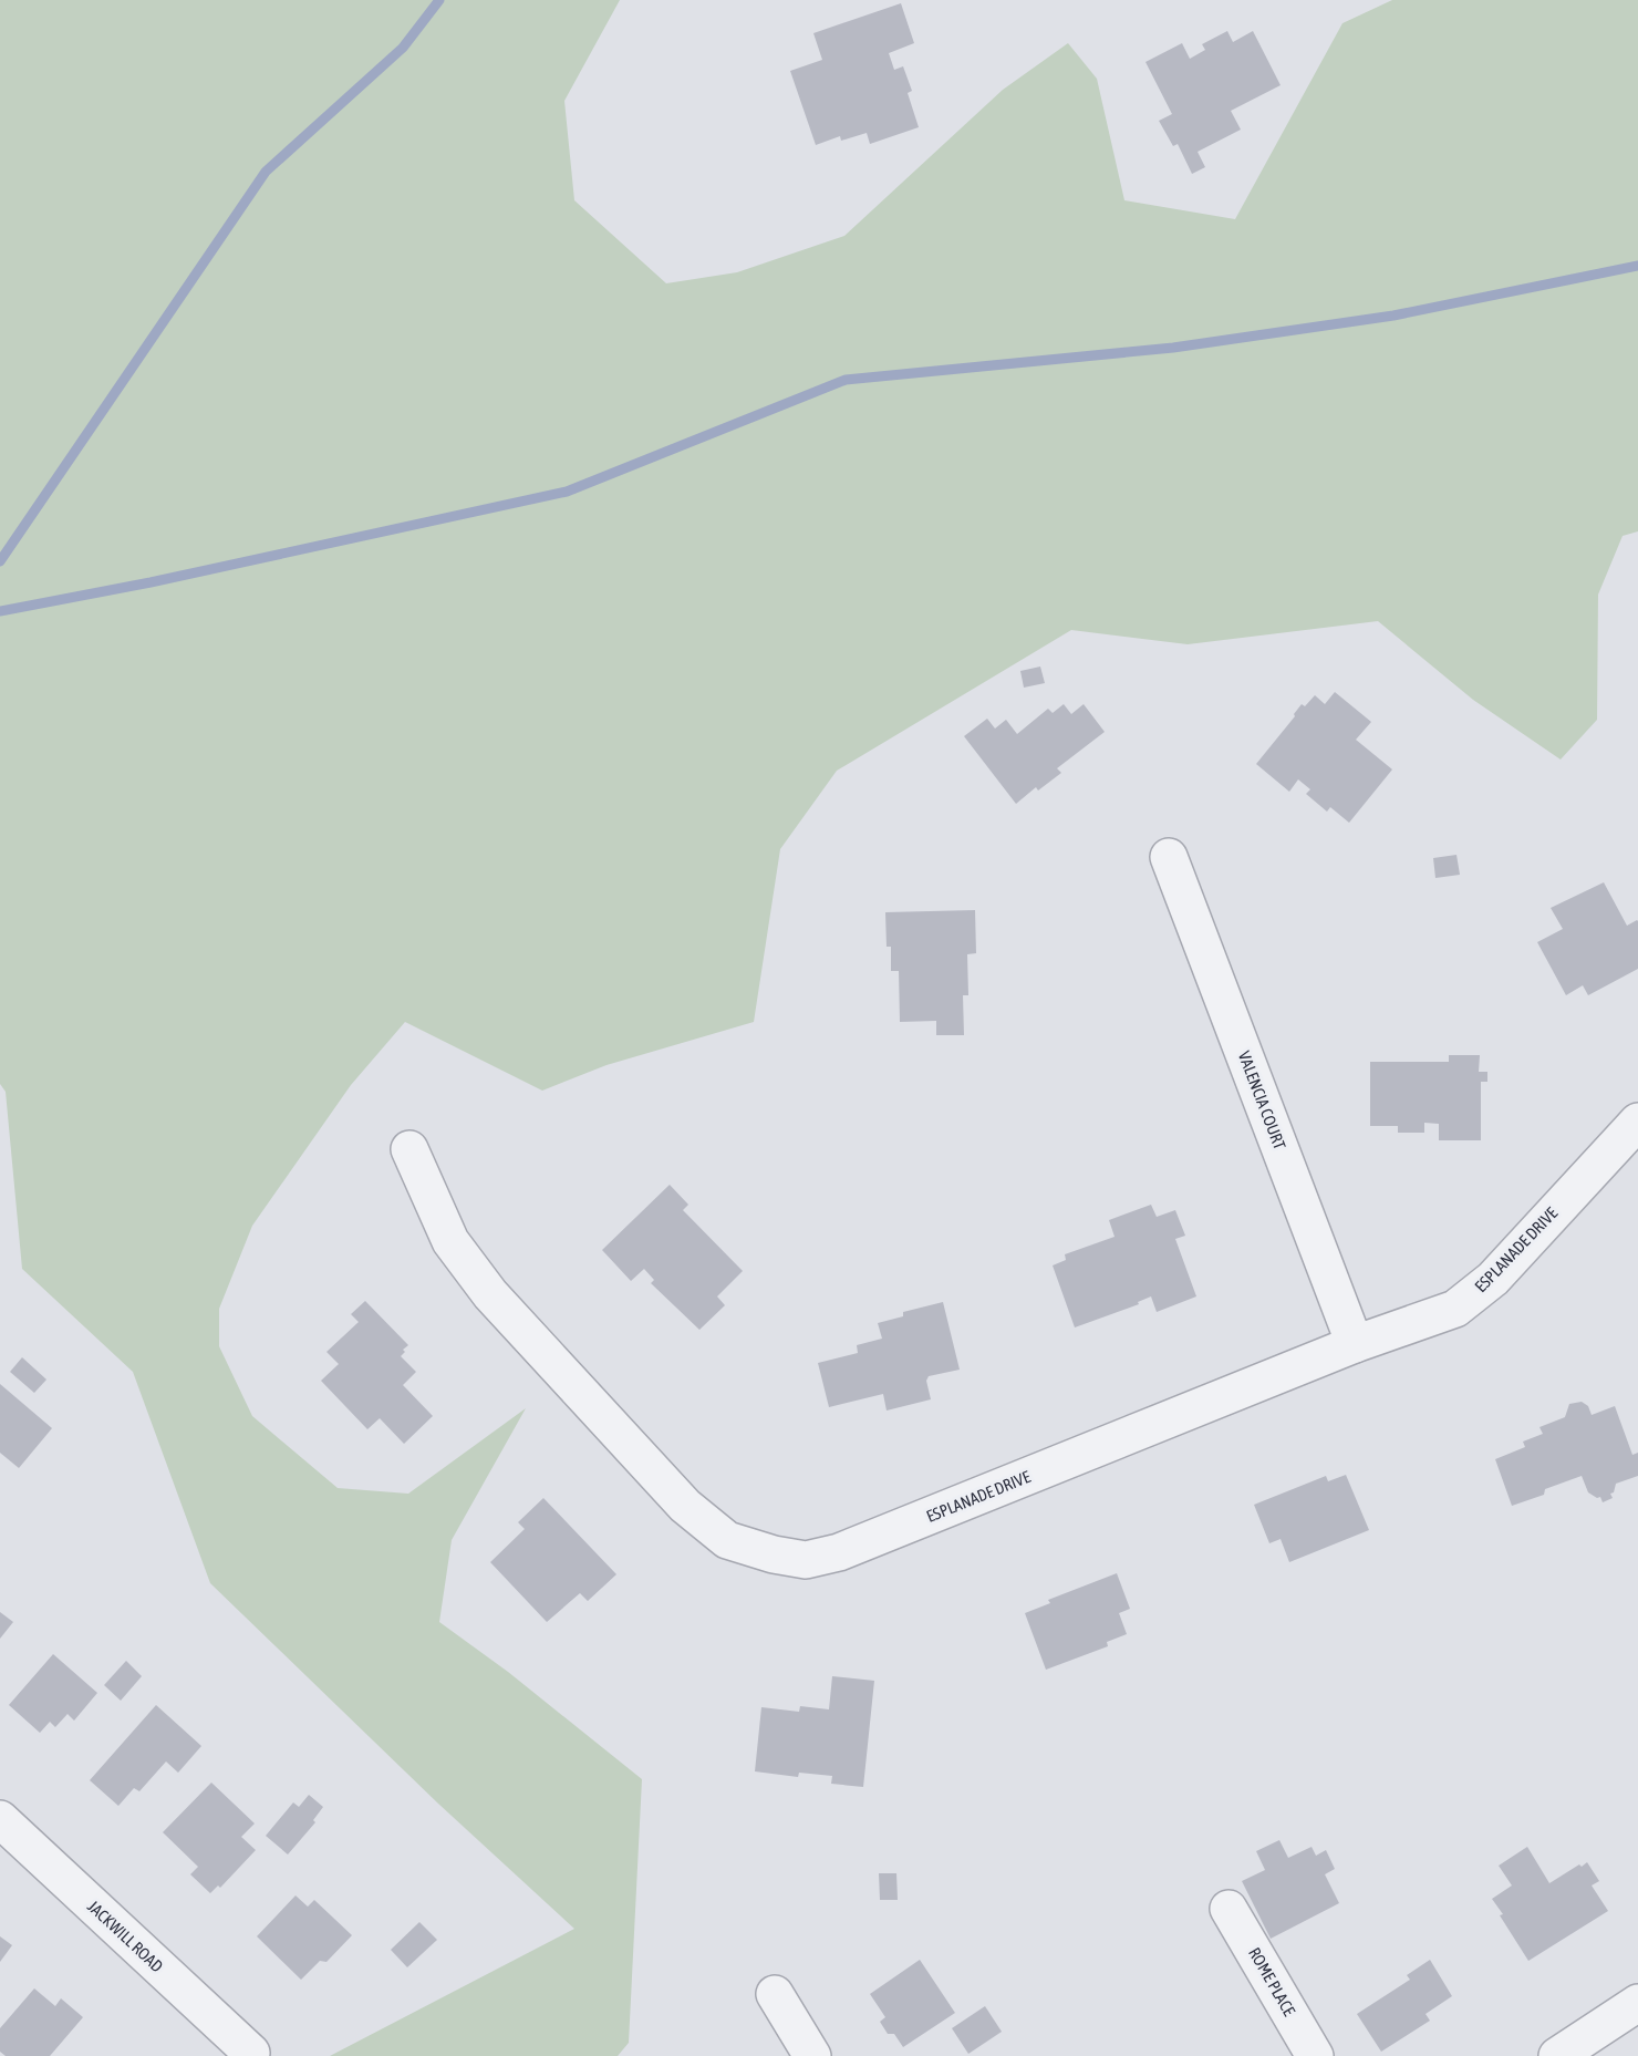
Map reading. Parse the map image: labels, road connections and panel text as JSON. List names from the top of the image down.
{
  "streets": {
    "street": [
      "VALENCIA COURT",
      "ESPLANADE DRIVE",
      "JACKWILL ROAD",
      "ROME PLACE"
    ]
  },
  "crossings": [
    ["VALENCIA COURT", "ESPLANADE DRIVE"]
  ]
}
